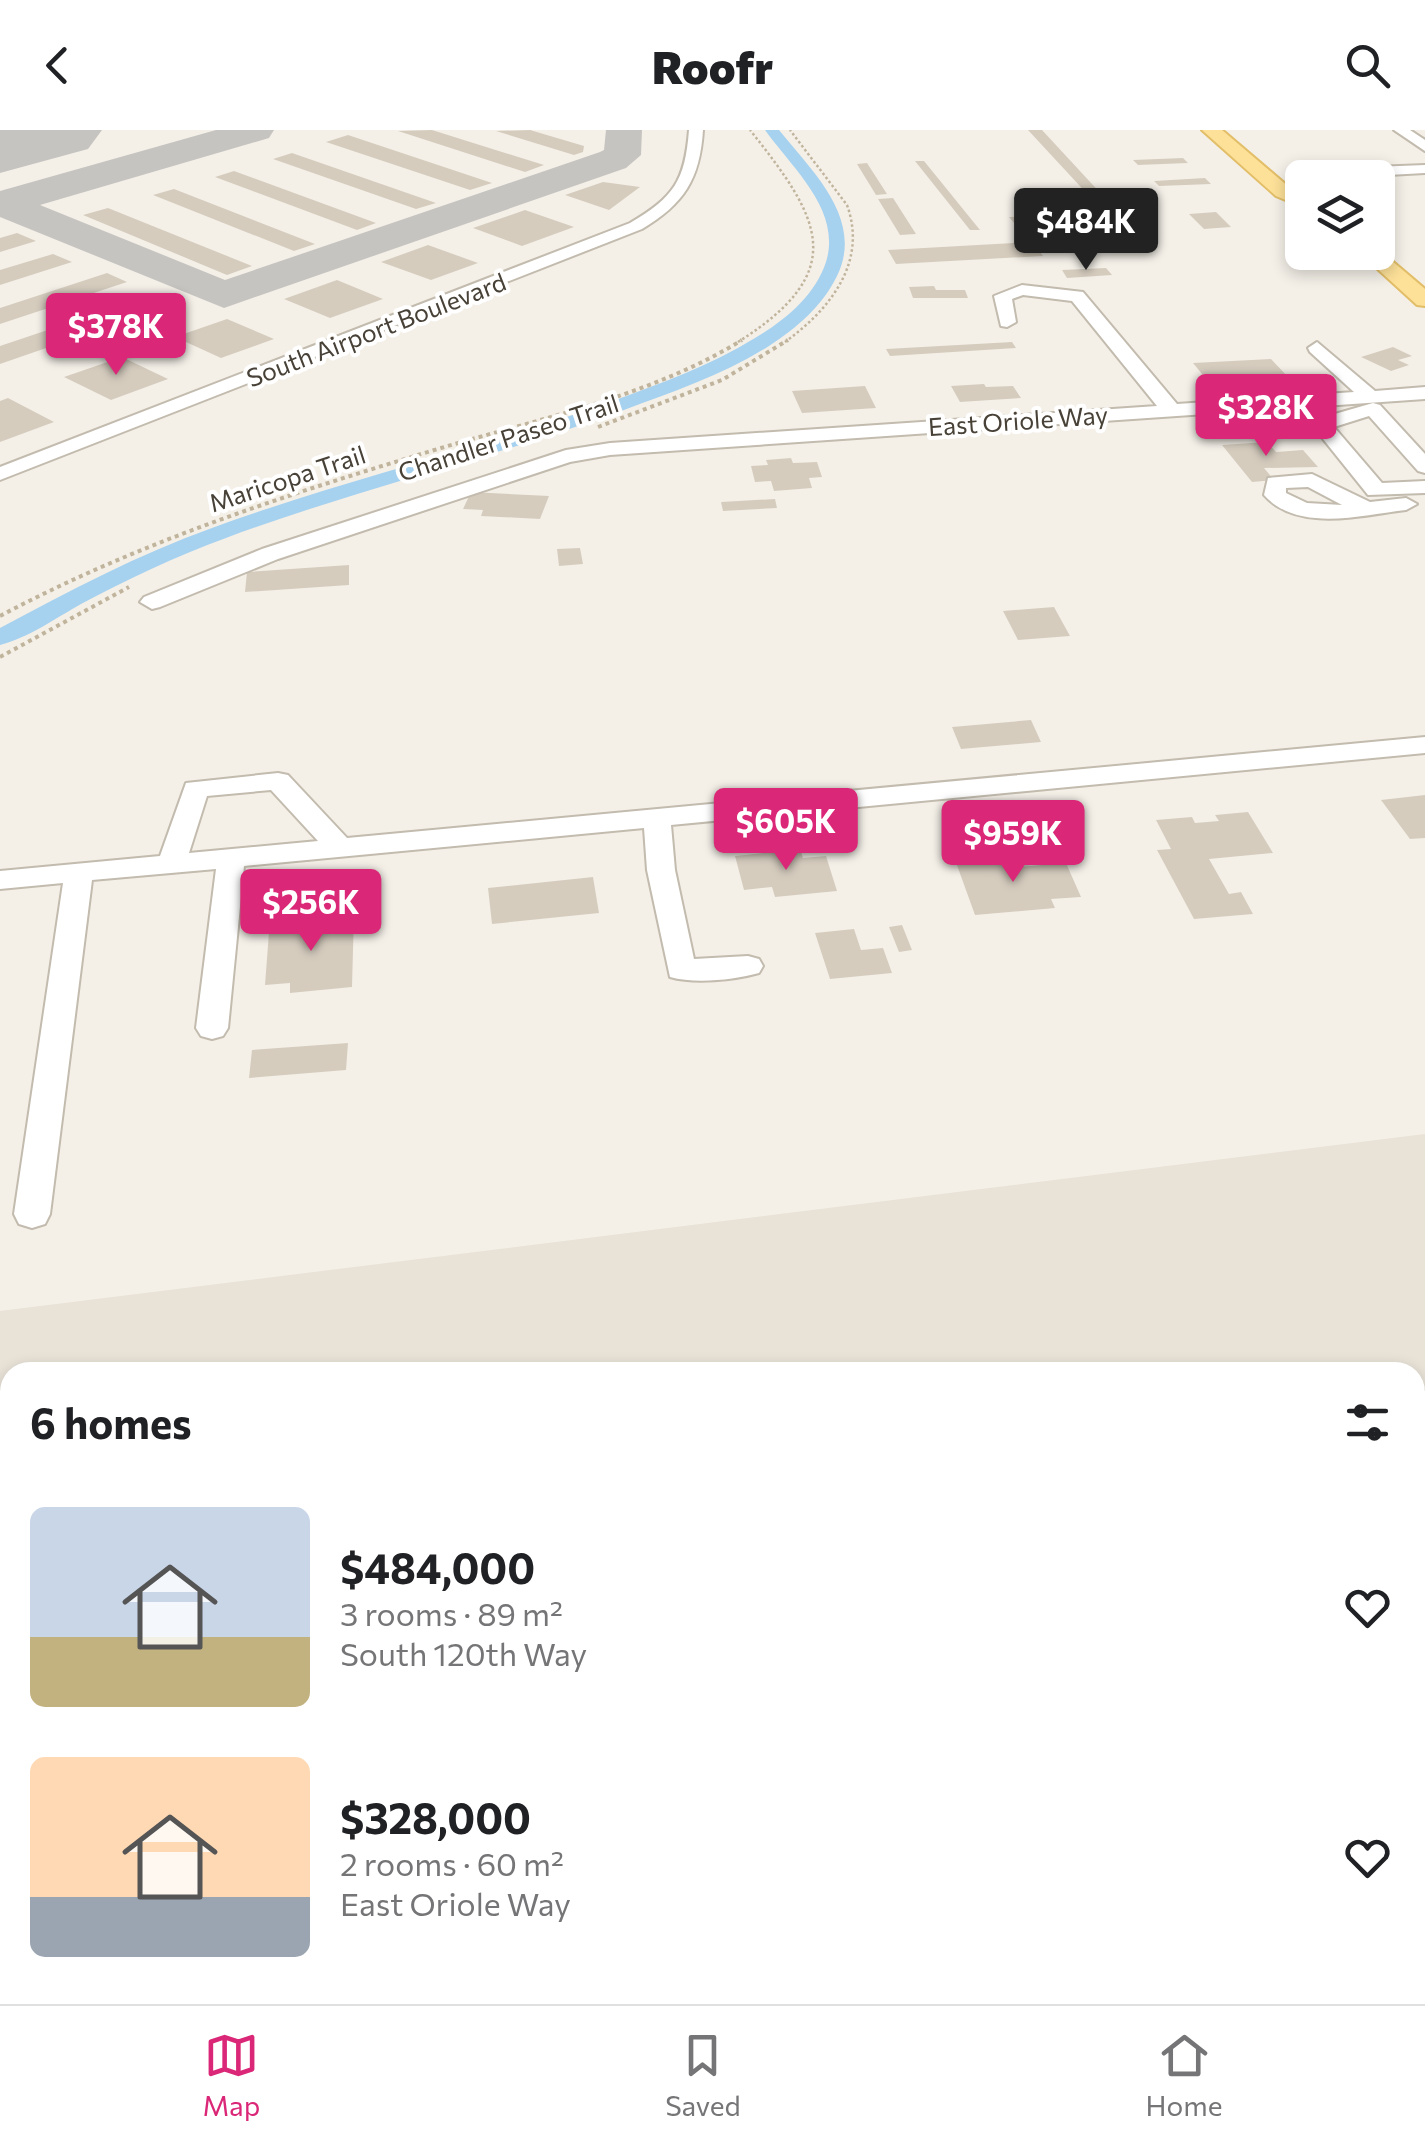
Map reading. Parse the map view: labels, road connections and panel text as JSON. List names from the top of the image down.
{
  "streets": {
    "street": ["South Airport Boulevard", "East Oriole Way"],
    "path": ["Chandler Paseo Trail", "Maricopa Trail"]
  },
  "page": {
    "header": "Roofr",
    "price": [
      "$484K",
      "$378K",
      "$328K",
      "$605K",
      "$959K",
      "$256K"
    ],
    "heading": "6 homes",
    "list": [
      {
        "name": "$484,000",
        "note": "3 rooms · 89 m² · South 120th Way"
      },
      {
        "name": "$328,000",
        "note": "2 rooms · 60 m² · East Oriole Way"
      }
    ],
    "tabs": ["Map", "Saved", "Home"]
  }
}
